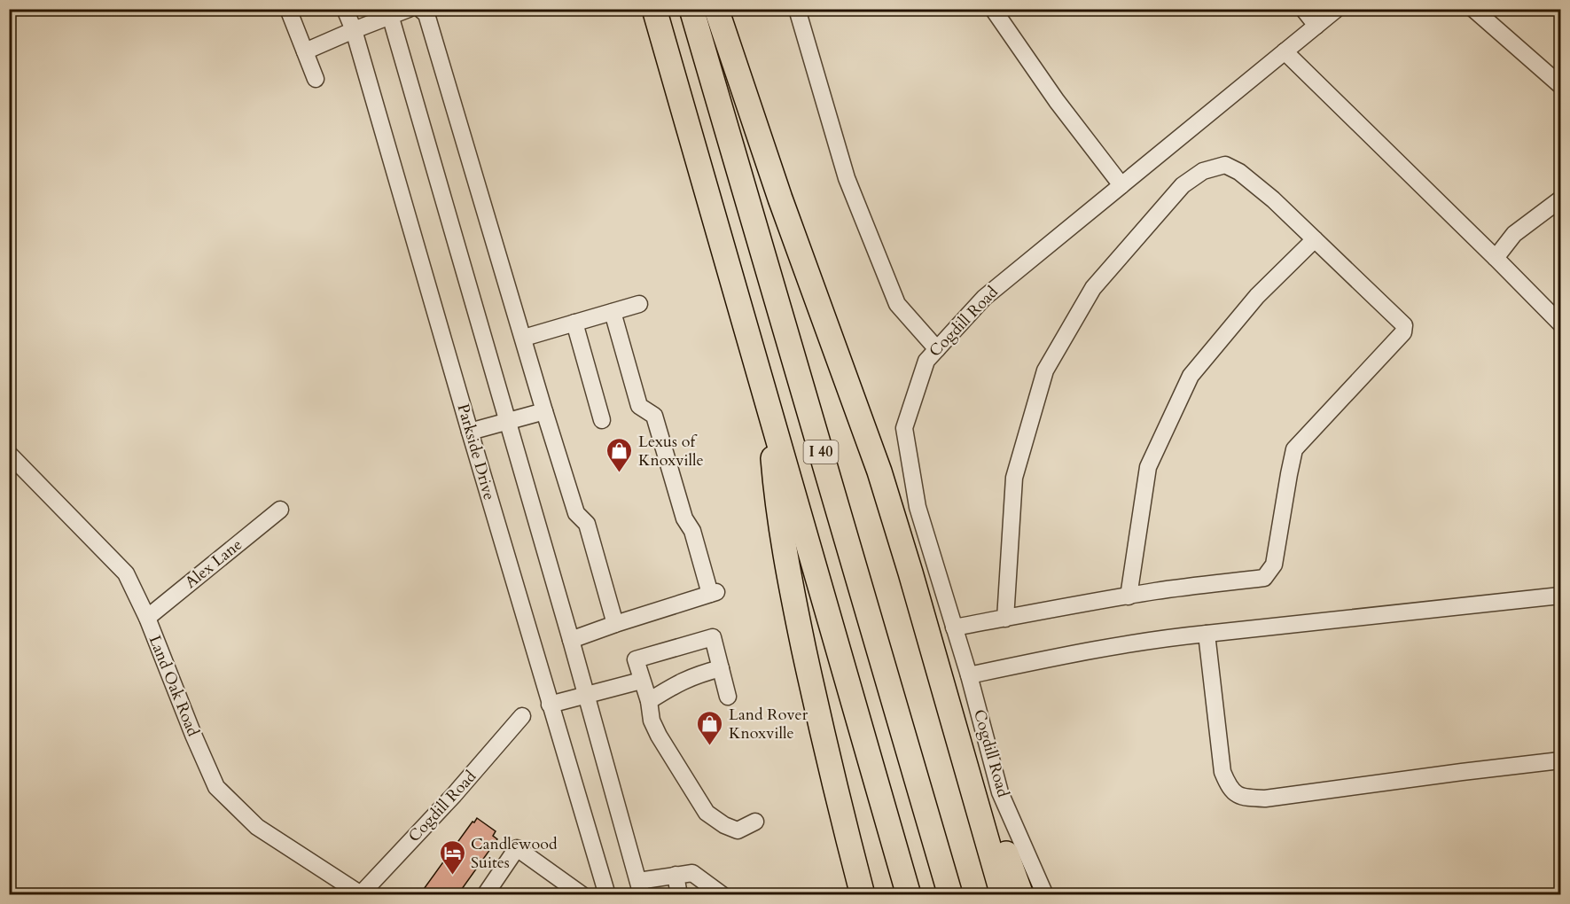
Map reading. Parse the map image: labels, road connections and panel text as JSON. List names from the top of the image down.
{
  "streets": {
    "highway": ["I 40"],
    "street": [
      "Cogdill Road",
      "Parkside Drive",
      "Alex Lane",
      "Land Oak Road"
    ]
  },
  "crossings": [
    ["Cogdill Road", "Land Oak Road"],
    ["Alex Lane", "Land Oak Road"]
  ],
  "places": {
    "shop": ["Lexus of Knoxville", "Land Rover Knoxville"],
    "hotel": ["Candlewood Suites"]
  }
}
